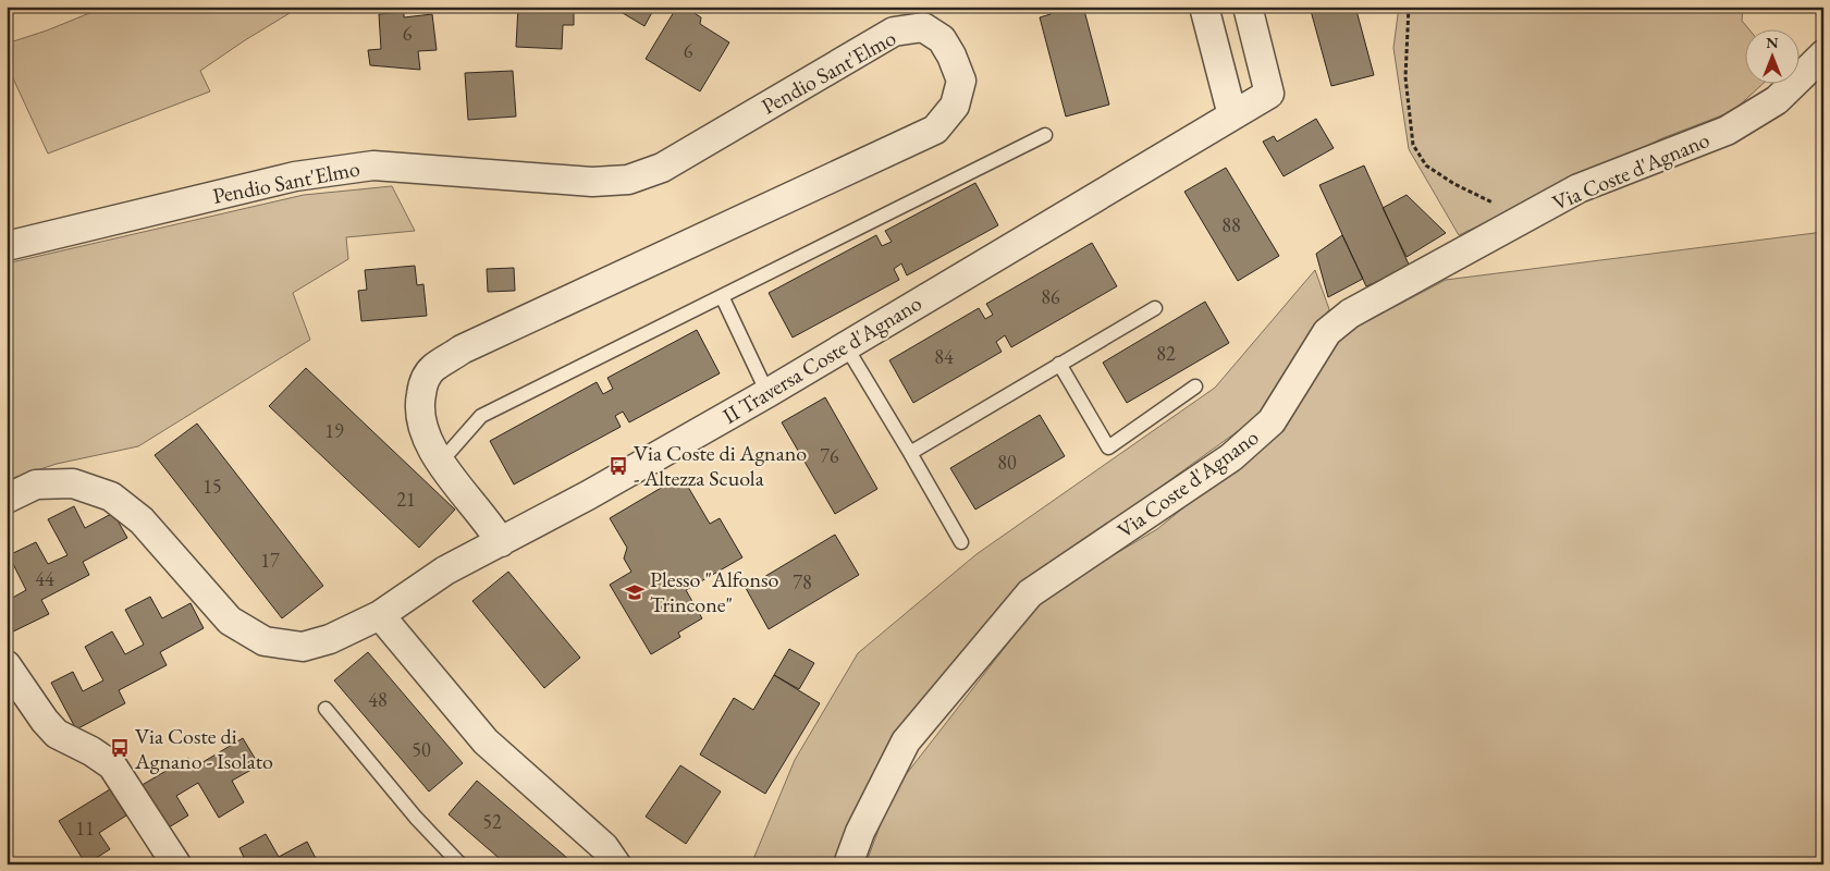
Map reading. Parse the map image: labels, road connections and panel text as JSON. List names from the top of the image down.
{
  "streets": {
    "street": ["Pendio Sant'Elmo", "Via Coste d'Agnano", "II Traversa Coste d'Agnano"]
  },
  "crossings": [
    ["Pendio Sant'Elmo", "II Traversa Coste d'Agnano"]
  ],
  "places": {
    "bus stop": ["Via Coste di Agnano - Altezza Scuola", "Via Coste di Agnano - Isolato"],
    "school or university": ["Plesso \"Alfonso Trincone\""]
  },
  "house_numbers": [
    "6",
    "6",
    "88",
    "86",
    "82",
    "84",
    "19",
    "76",
    "80",
    "15",
    "21",
    "17",
    "44",
    "78",
    "48",
    "50",
    "52",
    "11"
  ],
  "north": "top"
}
